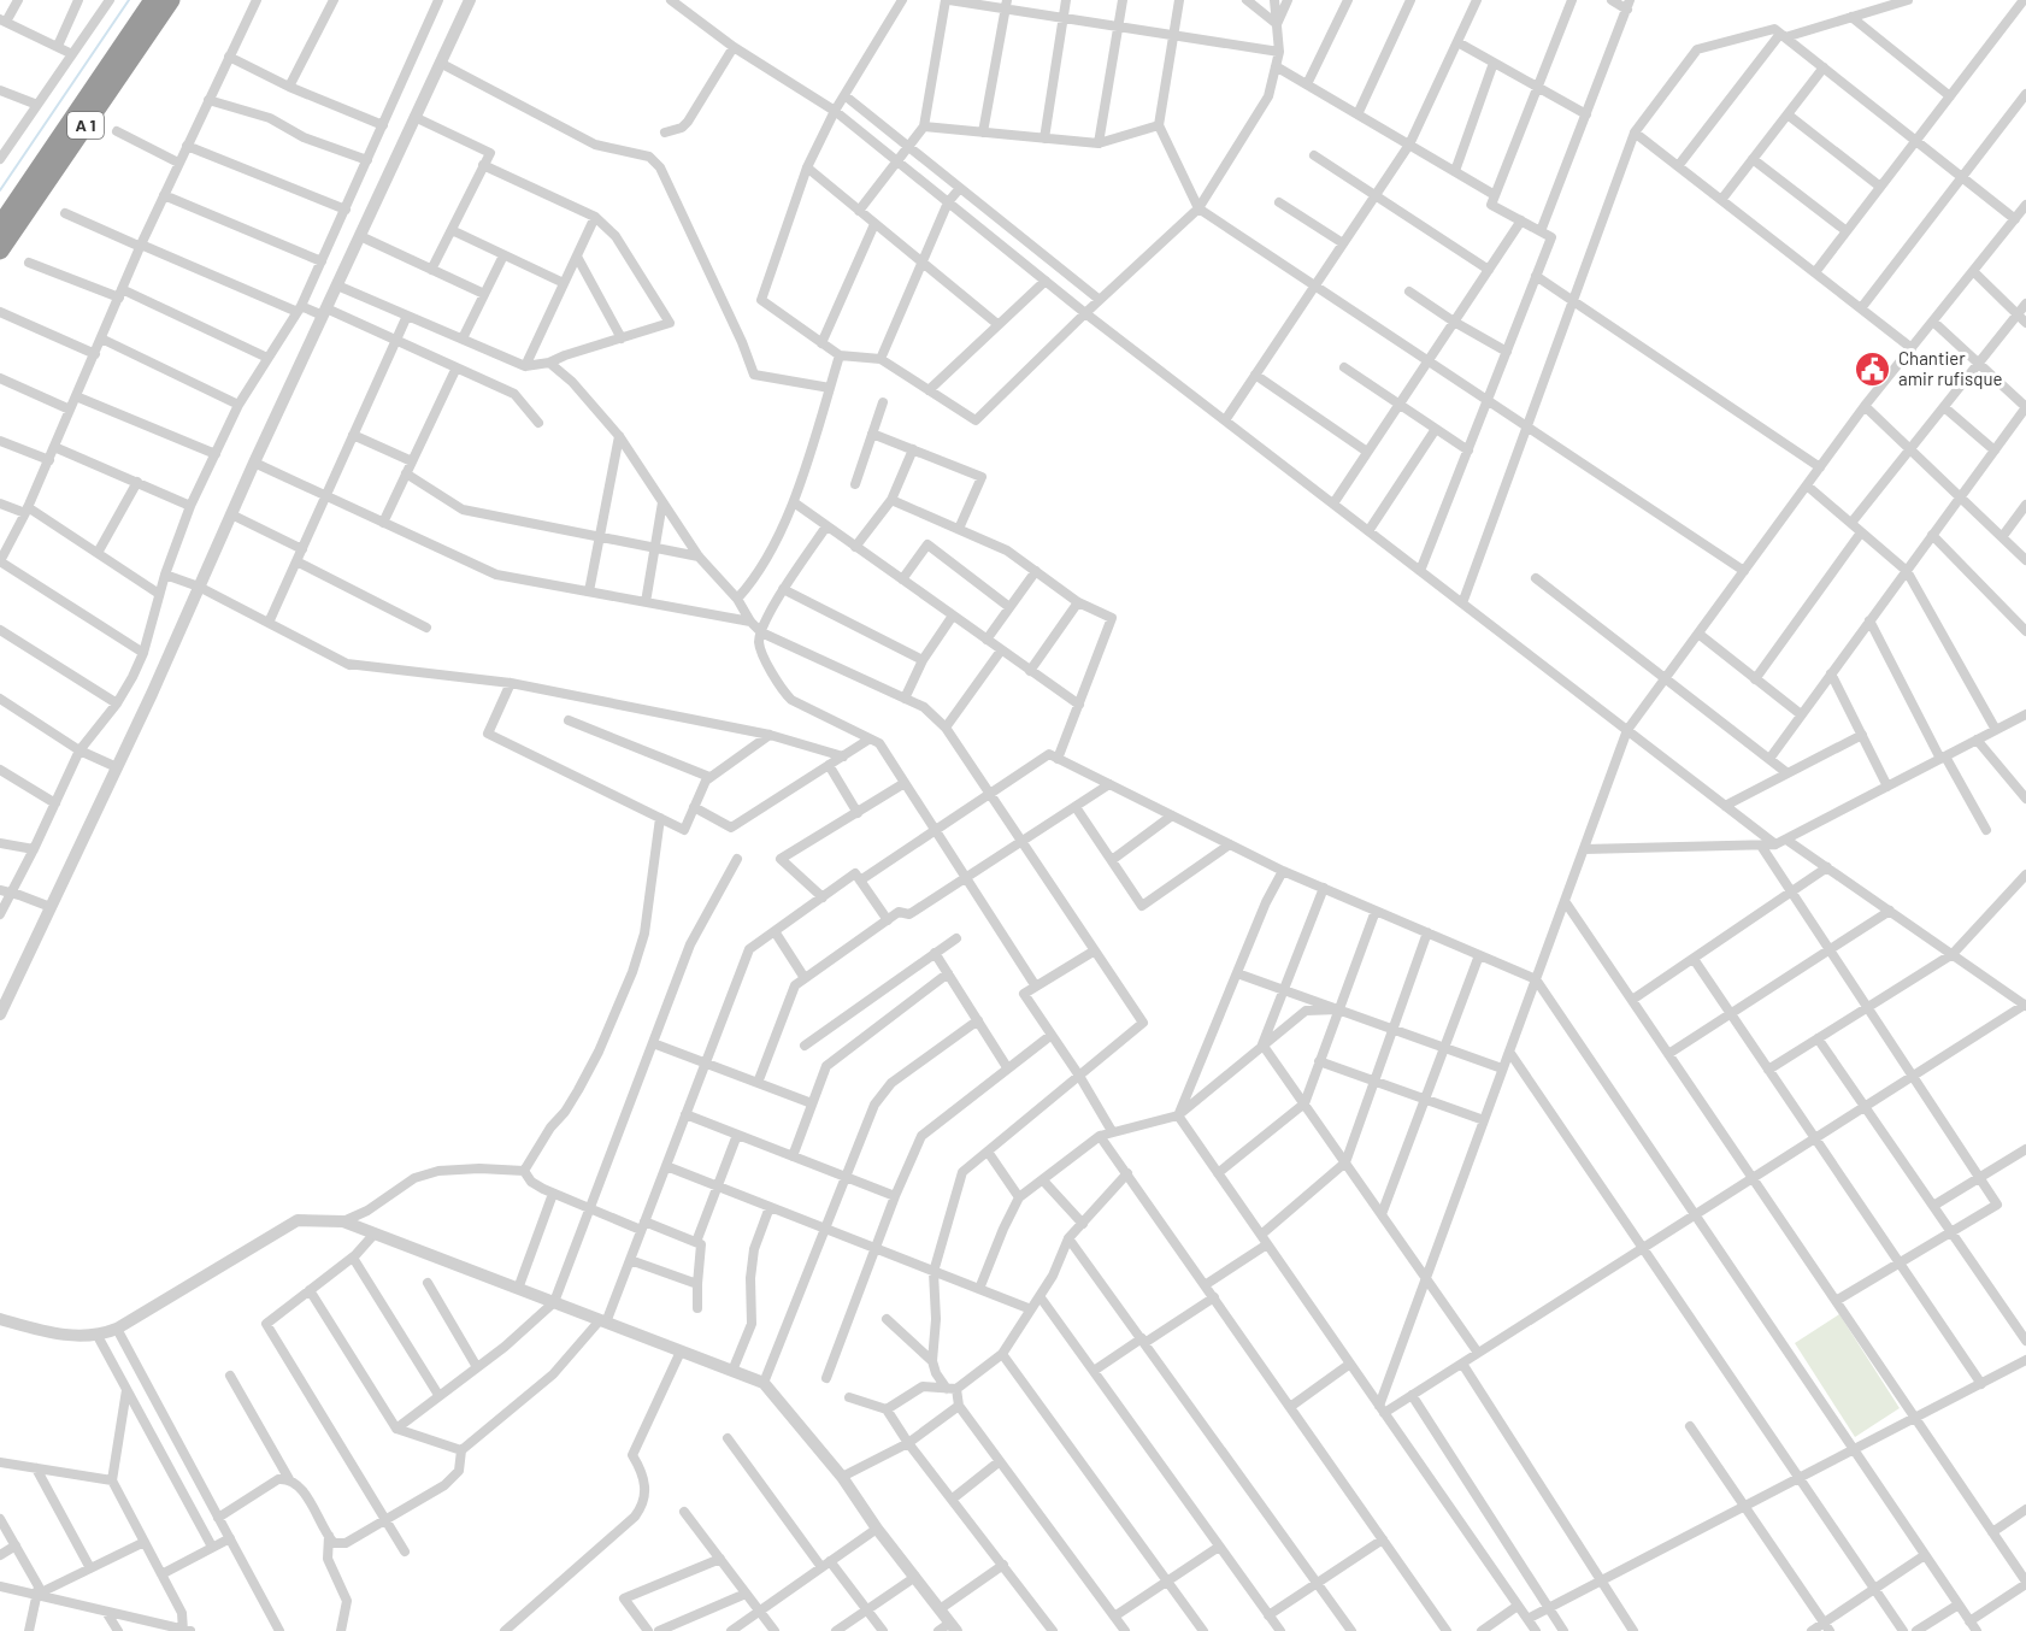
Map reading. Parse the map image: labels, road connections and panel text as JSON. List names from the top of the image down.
{
  "streets": {
    "highway": ["A 1"]
  },
  "places": {
    "public building": ["Chantier amir rufisque"]
  }
}
